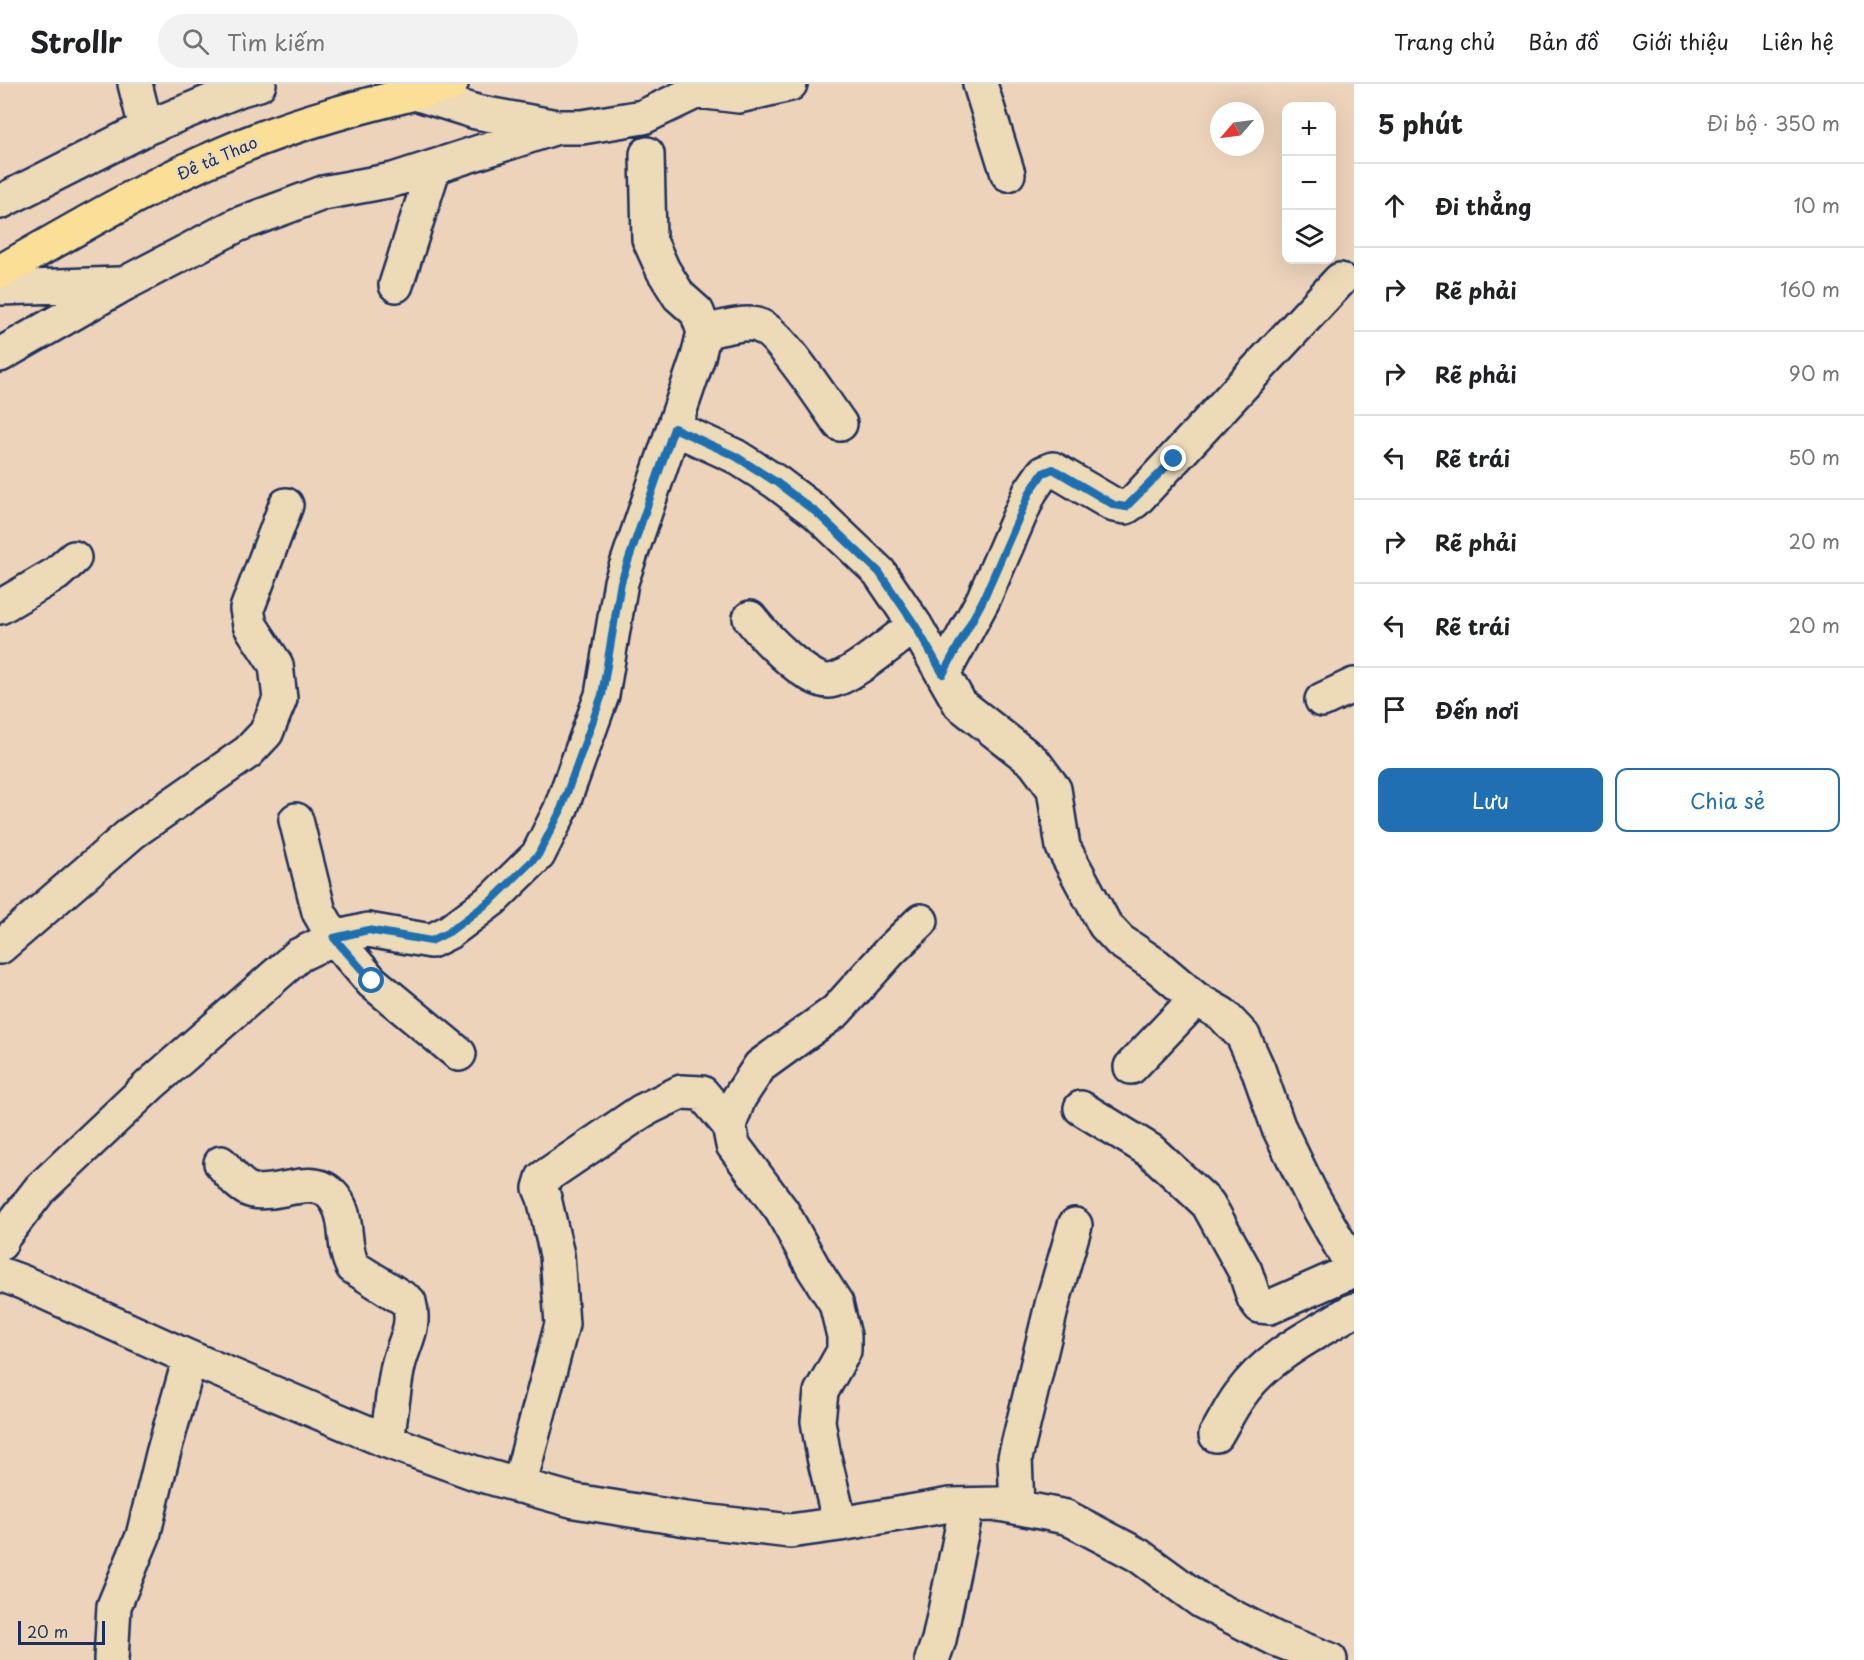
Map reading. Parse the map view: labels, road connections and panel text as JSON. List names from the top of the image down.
{
  "streets": {
    "main road": ["Đê tả Thao"]
  },
  "scale_bar": "20 m",
  "north": "bottom left",
  "page": {
    "header": "Strollr",
    "search": "Tìm kiếm",
    "nav": [
      "Trang chủ",
      "Bản đồ",
      "Giới thiệu",
      "Liên hệ"
    ],
    "heading": ["5 phút", "Đi bộ · 350 m"],
    "map_buttons": ["+", "−"],
    "list": [
      ["Đi thẳng", "10 m"],
      ["Rẽ phải", "160 m"],
      ["Rẽ phải", "90 m"],
      ["Rẽ trái", "50 m"],
      ["Rẽ phải", "20 m"],
      ["Rẽ trái", "20 m"],
      "Đến nơi"
    ],
    "buttons": ["Lưu", "Chia sẻ"],
    "scale": "20 m"
  }
}
